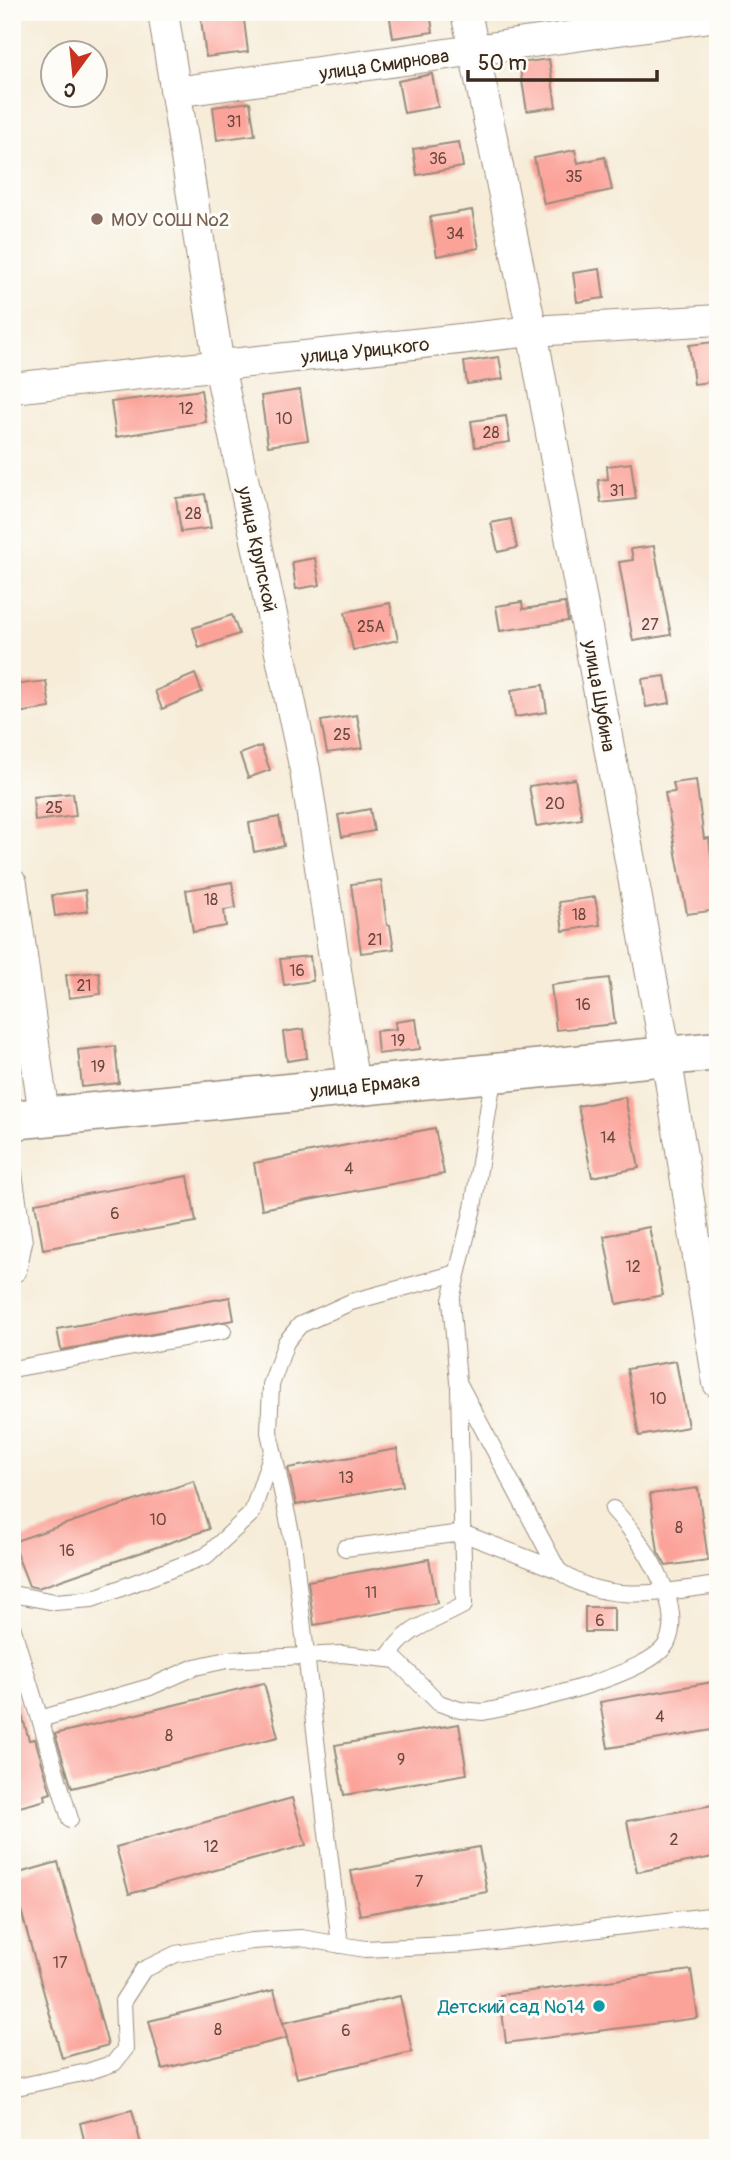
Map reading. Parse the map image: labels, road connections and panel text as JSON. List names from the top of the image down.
{
  "streets": {
    "street": [
      "улица Смирнова",
      "улица Урицкого",
      "улица Крупской",
      "улица Шубина",
      "улица Ермака"
    ]
  },
  "crossings": [
    ["улица Смирнова", "улица Крупской"],
    ["улица Смирнова", "улица Шубина"],
    ["улица Урицкого", "улица Крупской"],
    ["улица Урицкого", "улица Шубина"],
    ["улица Крупской", "улица Ермака"],
    ["улица Шубина", "улица Ермака"]
  ],
  "places": ["МОУ СОШ №2", "Детский сад №14"],
  "house_numbers": [
    "31",
    "36",
    "35",
    "34",
    "12",
    "10",
    "28",
    "31",
    "28",
    "27",
    "25А",
    "25",
    "20",
    "25",
    "18",
    "18",
    "21",
    "16",
    "21",
    "16",
    "19",
    "19",
    "14",
    "4",
    "6",
    "12",
    "10",
    "13",
    "10",
    "8",
    "16",
    "11",
    "6",
    "4",
    "8",
    "9",
    "2",
    "12",
    "7",
    "17",
    "8",
    "6"
  ],
  "scale_bar": "50 m",
  "north": "bottom"
}
